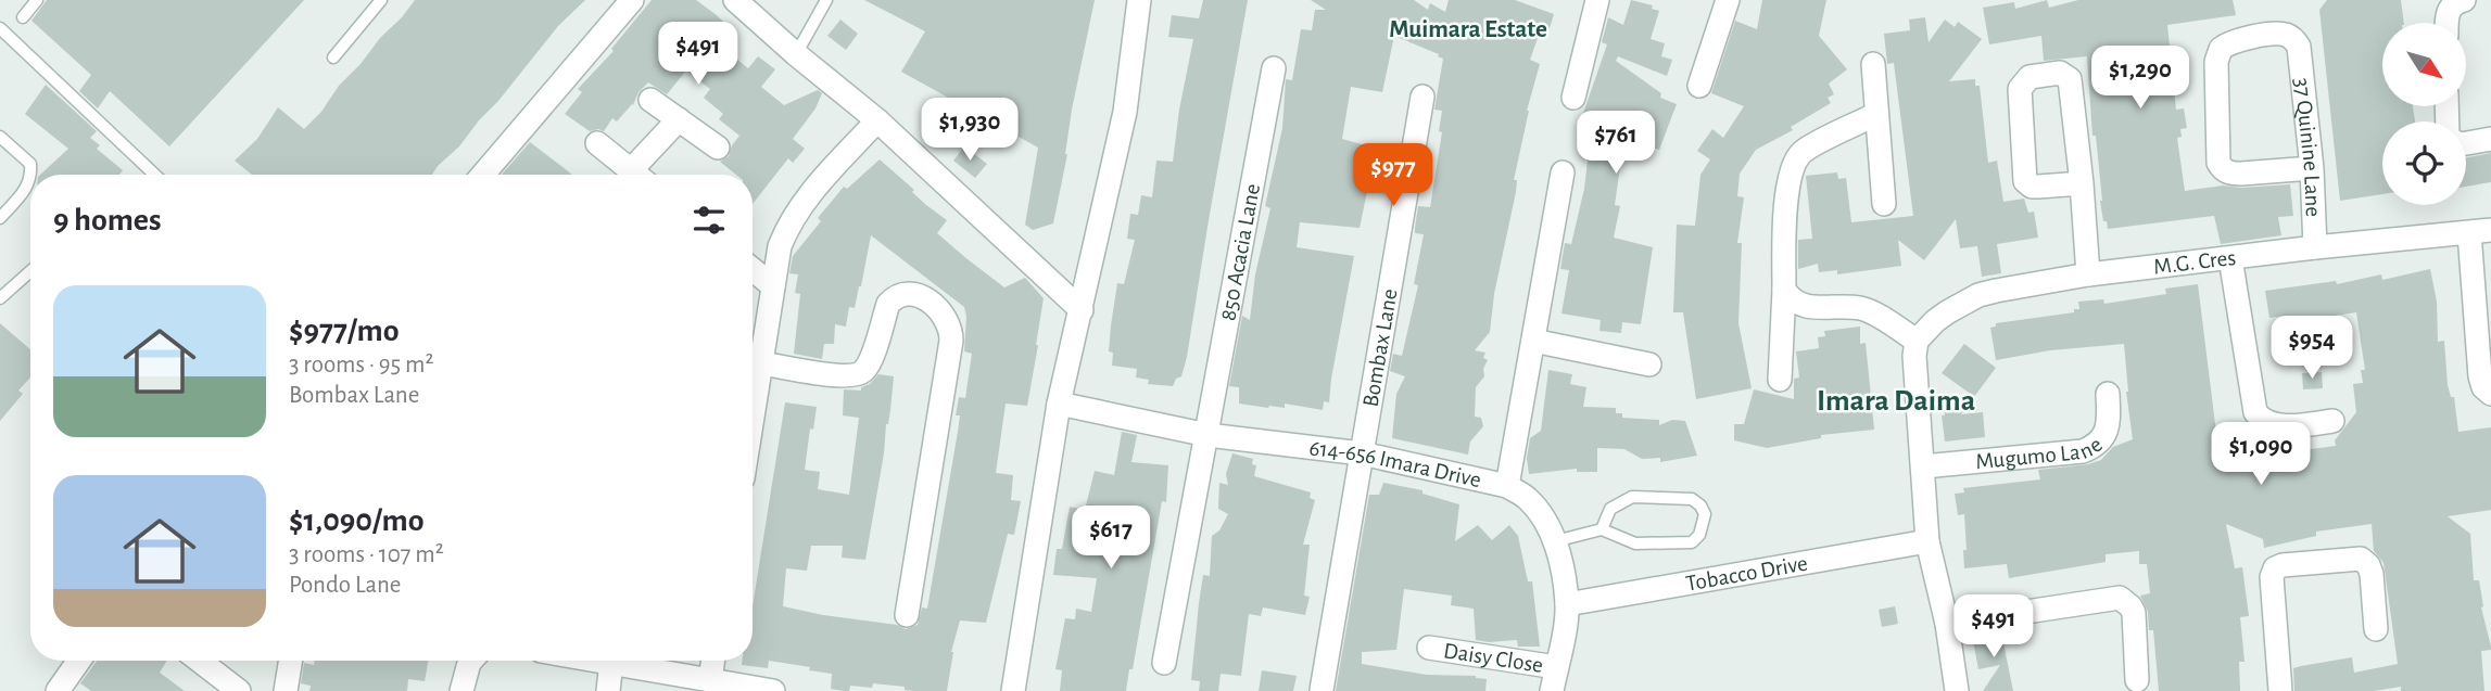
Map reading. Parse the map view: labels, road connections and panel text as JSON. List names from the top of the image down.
{
  "streets": {
    "street": [
      "37 Quinine Lane",
      "850 Acacia Lane",
      "M.G. Cres",
      "Bombax Lane",
      "Mugumo Lane",
      "614-656 Imara Drive",
      "Tobacco Drive",
      "Daisy Close"
    ]
  },
  "crossings": [
    ["37 Quinine Lane", "M.G. Cres"],
    ["850 Acacia Lane", "614-656 Imara Drive"],
    ["Bombax Lane", "614-656 Imara Drive"],
    ["614-656 Imara Drive", "Tobacco Drive"],
    ["614-656 Imara Drive", "Daisy Close"]
  ],
  "districts": ["Muimara Estate", "Imara Daima"],
  "north": "bottom right",
  "page": {
    "price": [
      "$491",
      "$1,290",
      "$1,930",
      "$761",
      "$977",
      "$954",
      "$1,090",
      "$617",
      "$491"
    ],
    "heading": "9 homes",
    "list": [
      {
        "name": "$977/mo",
        "note": "3 rooms · 95 m² · Bombax Lane"
      },
      {
        "name": "$1,090/mo",
        "note": "3 rooms · 107 m² · Pondo Lane"
      }
    ]
  }
}
